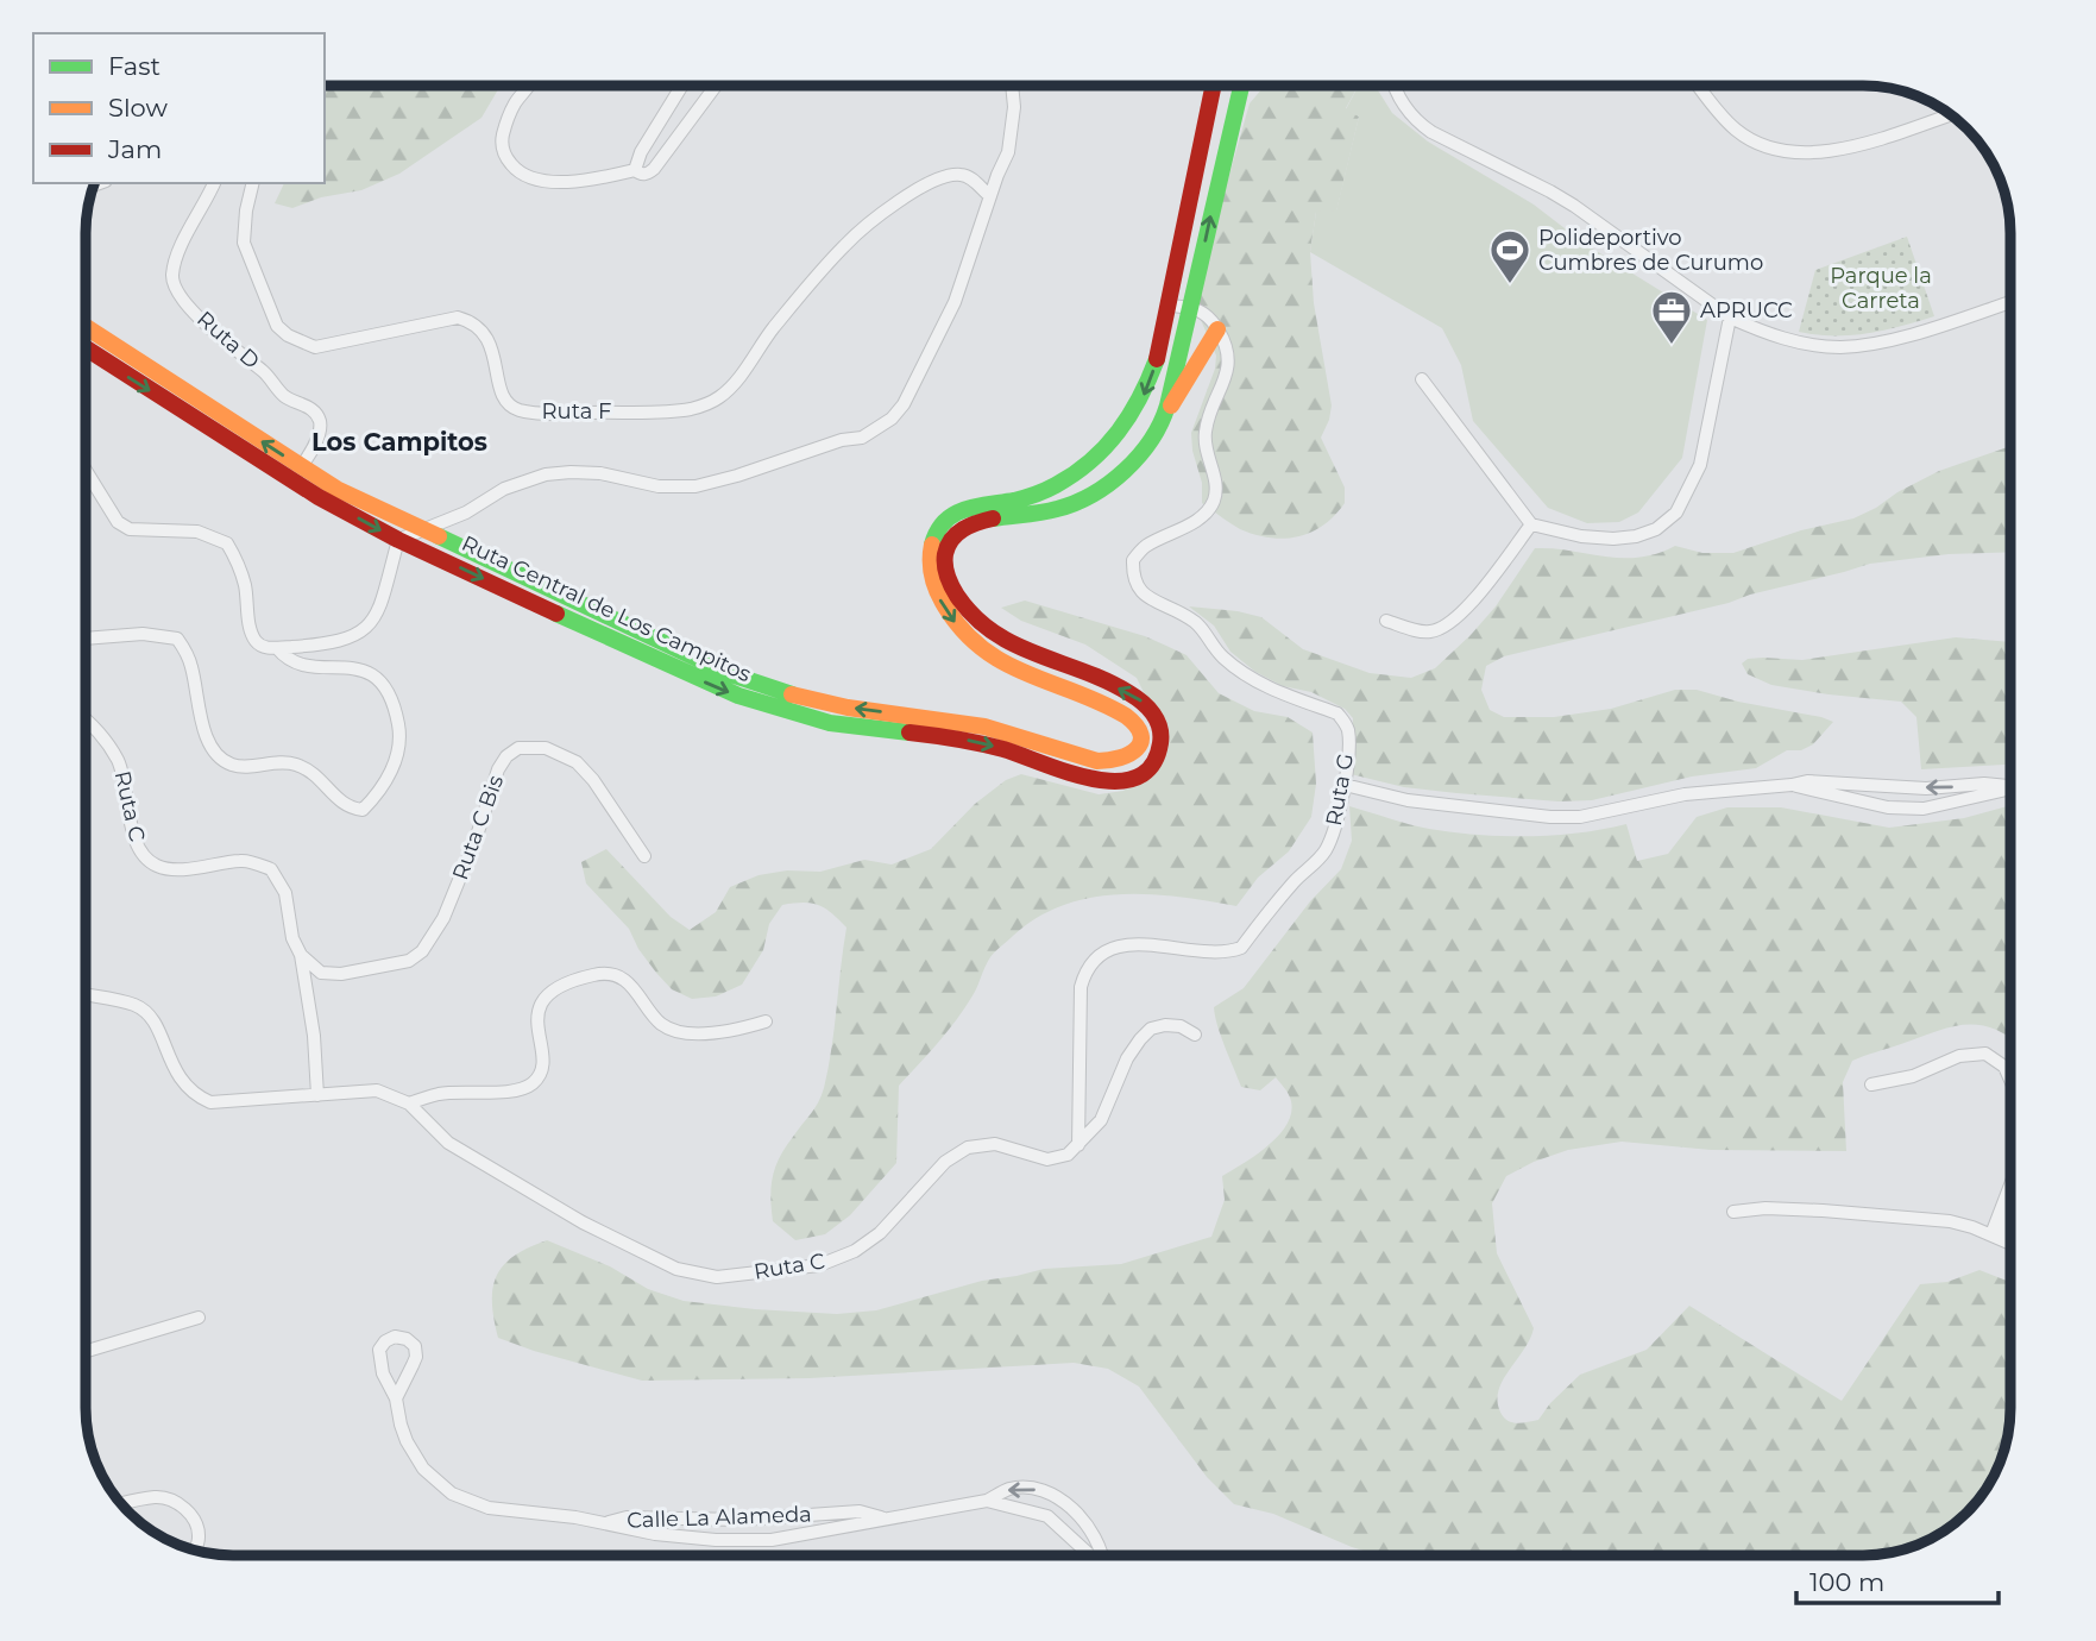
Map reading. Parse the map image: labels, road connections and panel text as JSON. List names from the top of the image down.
{
  "streets": {
    "main road": ["Ruta Central de Los Campitos"],
    "street": [
      "Ruta D",
      "Ruta F",
      "Ruta G",
      "Ruta C",
      "Ruta C Bis",
      "Calle La Alameda"
    ]
  },
  "crossings": [
    ["Ruta D", "Ruta Central de Los Campitos"],
    ["Ruta G", "Ruta C"],
    ["Ruta C", "Ruta C Bis"]
  ],
  "districts": ["Los Campitos"],
  "parks": ["Parque la Carreta"],
  "places": {
    "sports": ["Polideportivo Cumbres de Curumo"],
    "office": ["APRUCC"]
  },
  "legend": ["Fast", "Slow", "Jam"],
  "scale_bar": "100 m"
}
